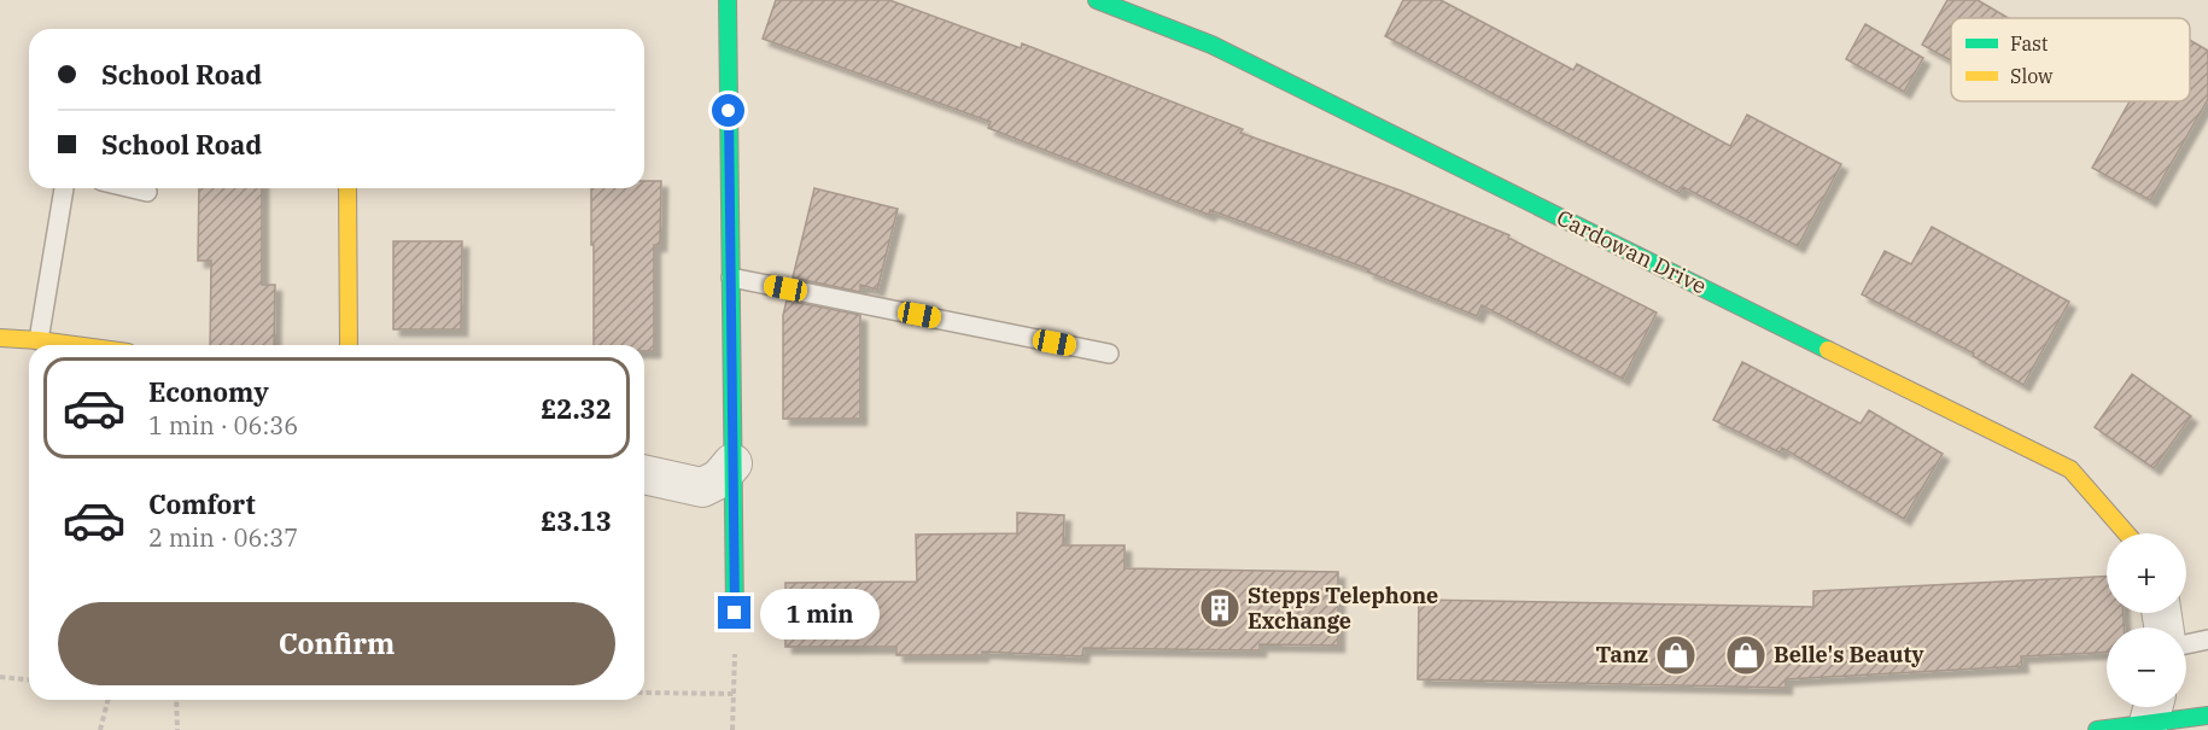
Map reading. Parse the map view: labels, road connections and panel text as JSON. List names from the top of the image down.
{
  "streets": {
    "street": ["Cardowan Drive"]
  },
  "places": {
    "building": ["Stepps Telephone Exchange"],
    "shop": ["Tanz", "Belle's Beauty"]
  },
  "legend": ["Fast", "Slow"],
  "page": {
    "banner": ["School Road", "School Road"],
    "list": [
      {
        "name": "Economy",
        "note": "1 min · 06:36",
        "value": "£2.32"
      },
      {
        "name": "Comfort",
        "note": "2 min · 06:37",
        "value": "£3.13"
      }
    ],
    "map_buttons": ["+", "−"],
    "buttons": "Confirm",
    "bubble": "1 min"
  }
}
